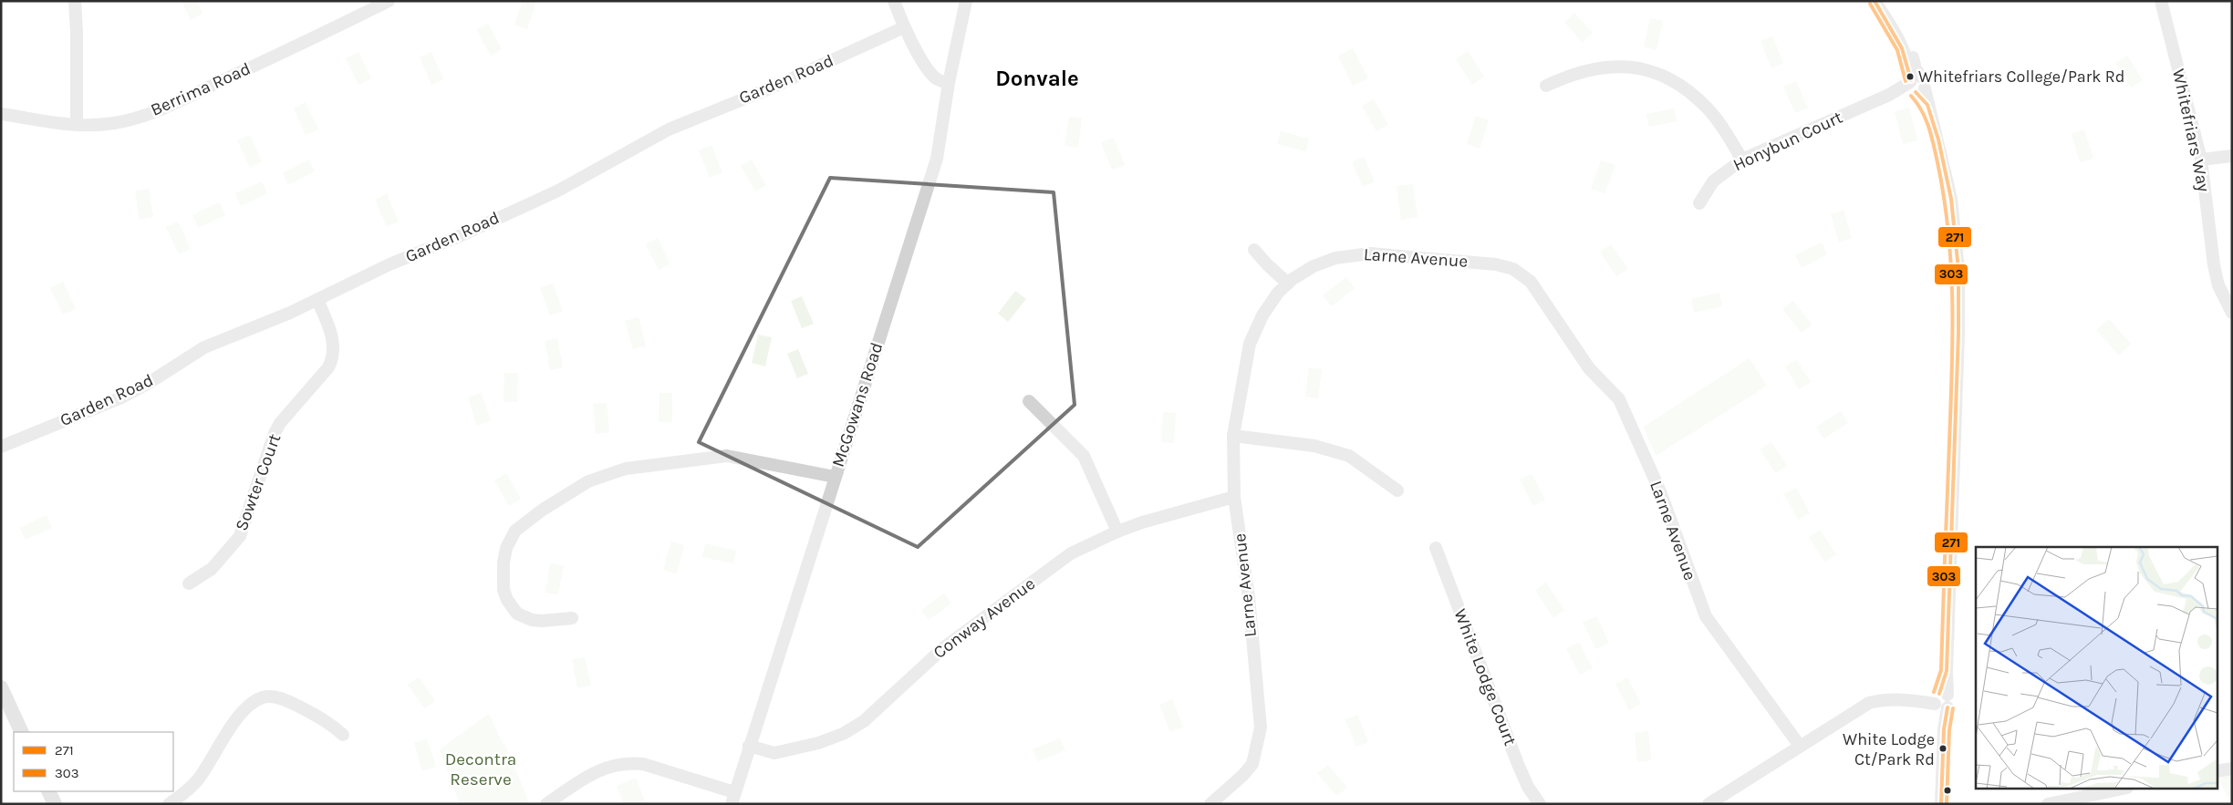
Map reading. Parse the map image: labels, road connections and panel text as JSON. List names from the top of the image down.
{
  "streets": {
    "street": [
      "Garden Road",
      "Berrima Road",
      "Whitefriars Way",
      "Honybun Court",
      "Larne Avenue",
      "McGowans Road",
      "Sowter Court",
      "Conway Avenue",
      "White Lodge Court"
    ]
  },
  "crossings": [
    ["Garden Road", "Sowter Court"],
    ["Larne Avenue", "Conway Avenue"],
    ["McGowans Road", "Conway Avenue"]
  ],
  "districts": ["Donvale"],
  "parks": ["Decontra Reserve"],
  "places": ["Whitefriars College/Park Rd", "White Lodge Ct/Park Rd"],
  "lines": ["transit line 271", "transit line 303"],
  "legend": ["271", "303"]
}
